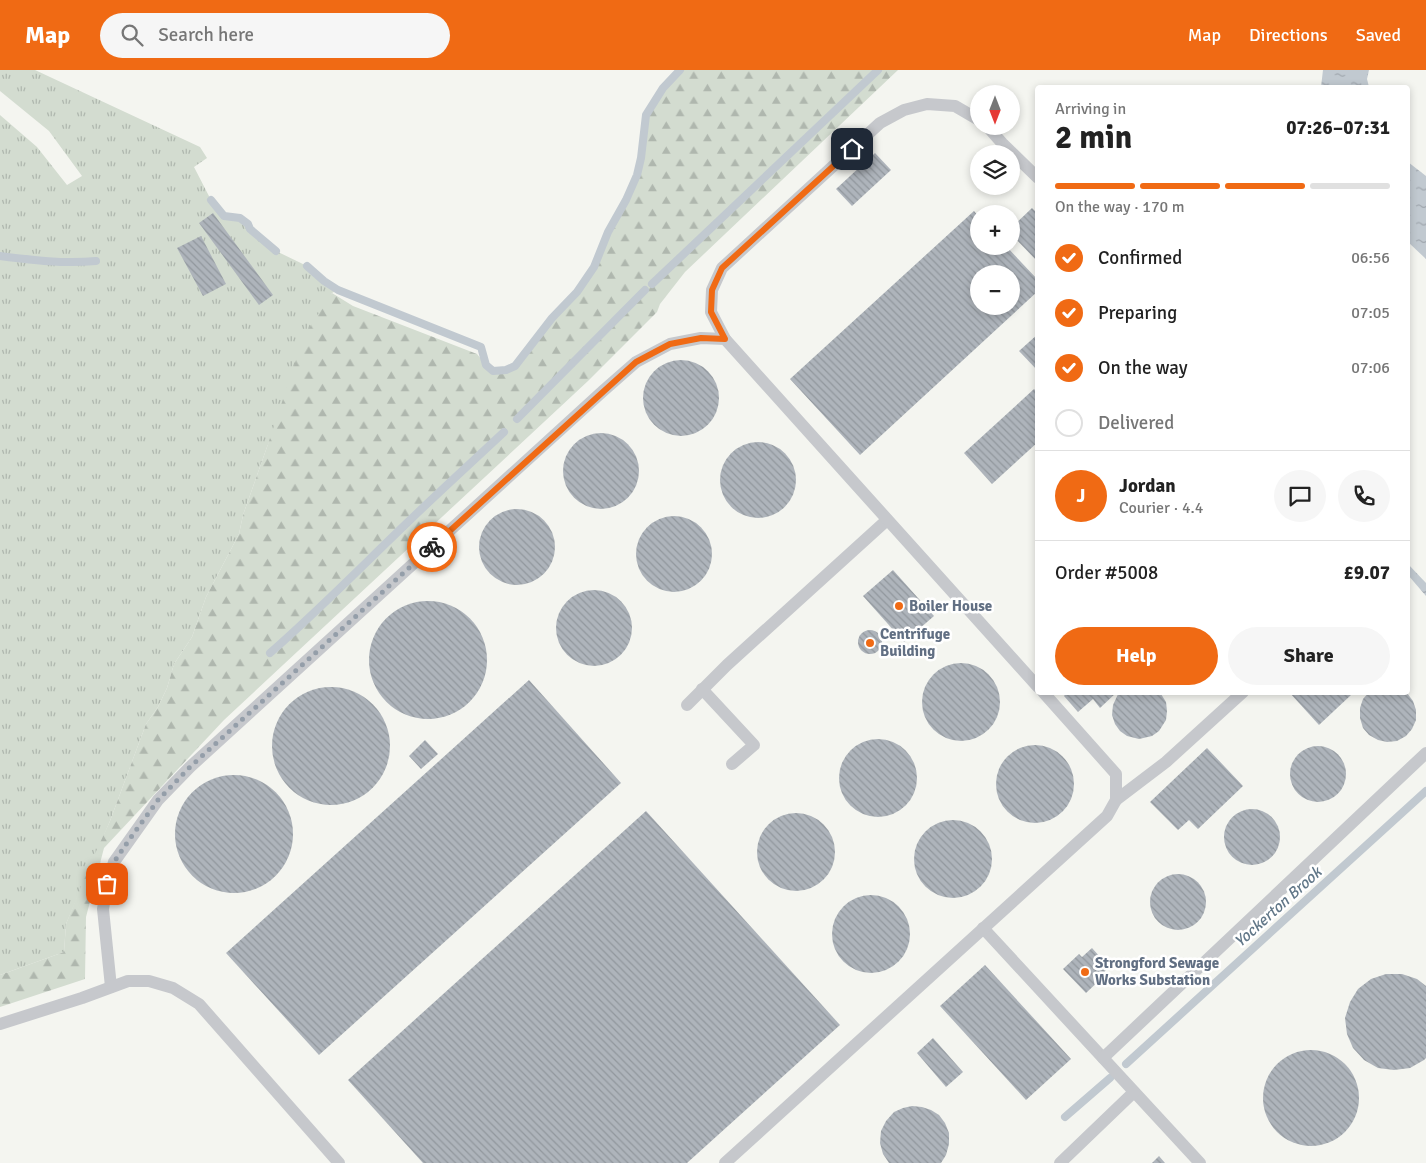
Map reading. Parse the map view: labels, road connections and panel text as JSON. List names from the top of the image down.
{
  "water": ["Yockerton Brook"],
  "places": ["Boiler House", "Centrifuge Building", "Strongford Sewage Works Substation"],
  "north": "bottom",
  "page": {
    "header": "Map",
    "search": "Search here",
    "nav": ["Map", "Directions", "Saved"],
    "map_buttons": ["+", "−"],
    "heading": ["2 min", "Arriving in", "07:26–07:31"],
    "panel": [
      "Jordan",
      "Courier · 4.4",
      "Order #5008",
      "£9.07"
    ],
    "bar": "On the way · 170 m",
    "list": [
      ["Confirmed", "06:56"],
      ["Preparing", "07:05"],
      ["On the way", "07:06"],
      "Delivered"
    ],
    "round": "J",
    "buttons": ["Help", "Share"]
  }
}
